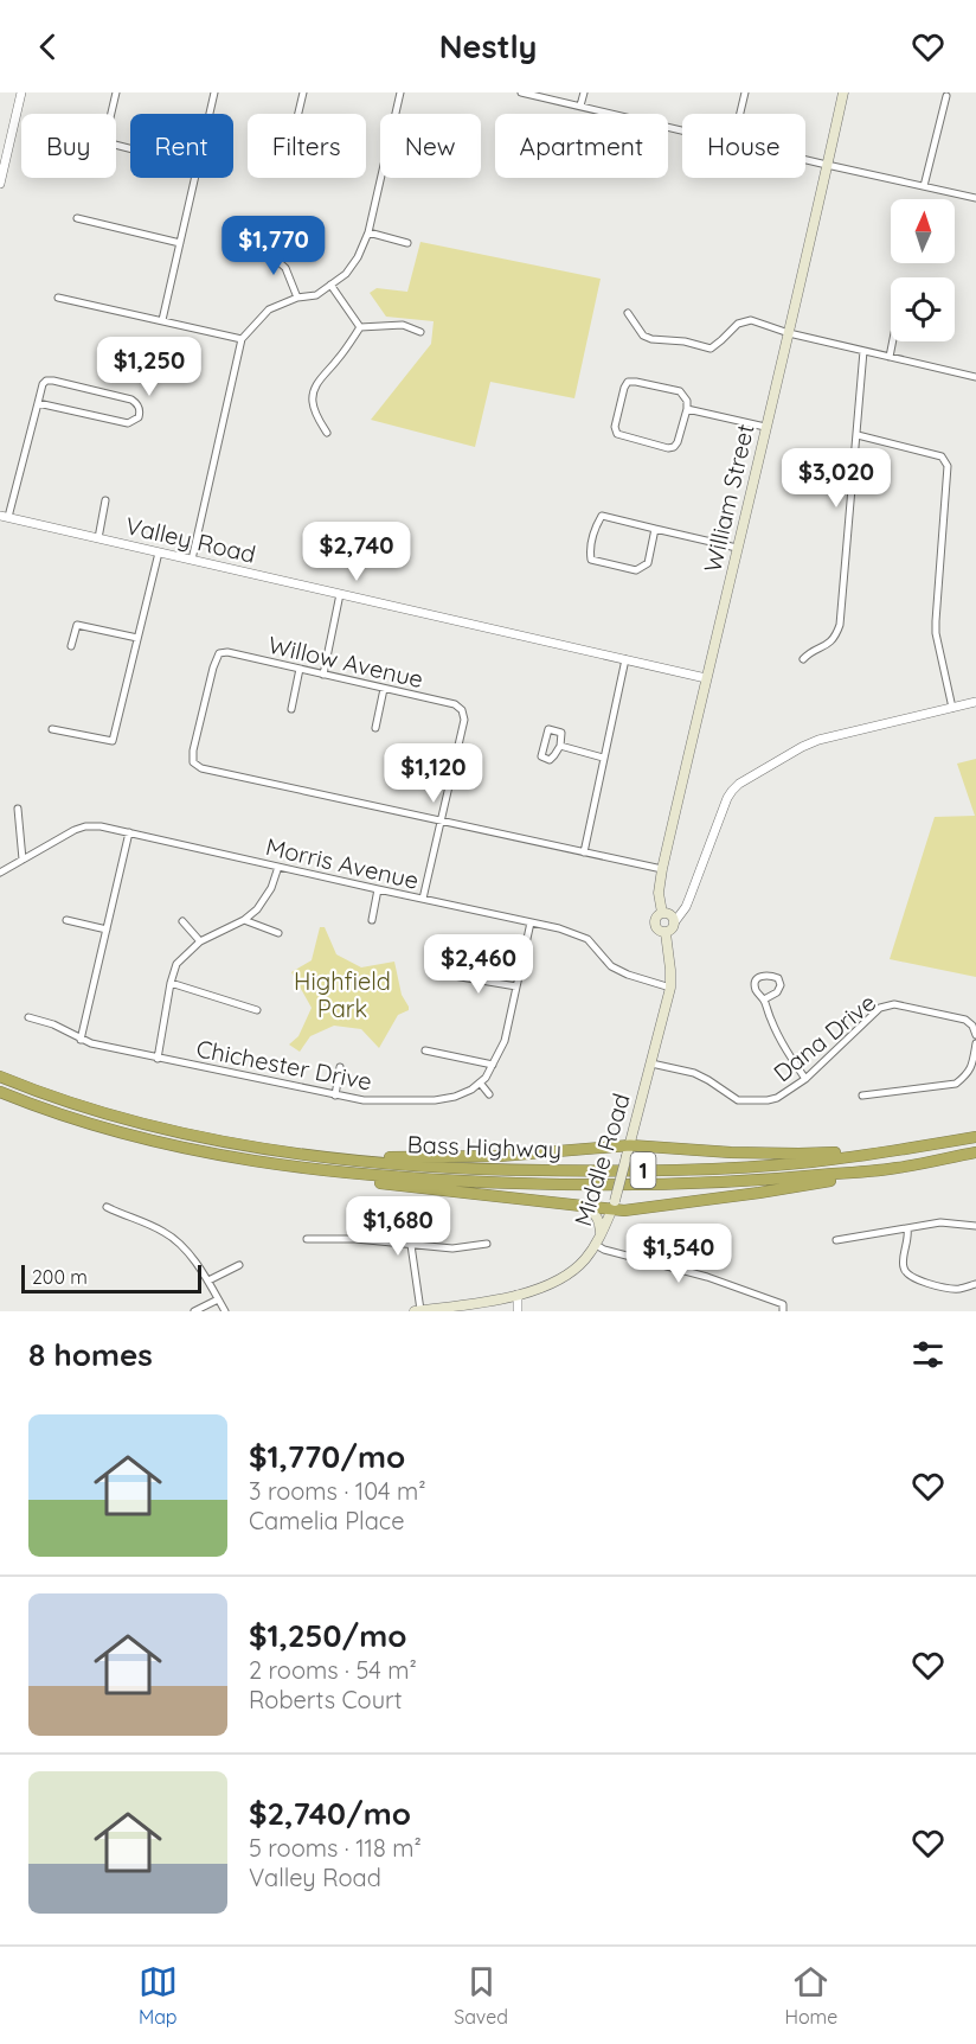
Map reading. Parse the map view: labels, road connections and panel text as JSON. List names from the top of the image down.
{
  "streets": {
    "highway": ["Bass Highway", "1"],
    "main road": ["William Street", "Middle Road"],
    "street": [
      "Valley Road",
      "Willow Avenue",
      "Morris Avenue",
      "Dana Drive",
      "Chichester Drive"
    ]
  },
  "crossings": [
    ["William Street", "Valley Road"],
    ["William Street", "Middle Road"],
    ["Morris Avenue", "Chichester Drive"],
    ["Morris Avenue", "Middle Road"],
    ["Dana Drive", "Middle Road"]
  ],
  "parks": ["Highfield Park"],
  "scale_bar": "200 m",
  "north": "top",
  "page": {
    "header": "Nestly",
    "chip": [
      "Buy",
      "Rent",
      "Filters",
      "New",
      "Apartment",
      "House"
    ],
    "price": [
      "$1,770",
      "$1,250",
      "$3,020",
      "$2,740",
      "$1,120",
      "$2,460",
      "$1,680",
      "$1,540"
    ],
    "scale": "200 m",
    "heading": "8 homes",
    "list": [
      {
        "name": "$1,770/mo",
        "note": "3 rooms · 104 m² · Camelia Place"
      },
      {
        "name": "$1,250/mo",
        "note": "2 rooms · 54 m² · Roberts Court"
      },
      {
        "name": "$2,740/mo",
        "note": "5 rooms · 118 m² · Valley Road"
      }
    ],
    "tabs": ["Map", "Saved", "Home"]
  }
}
